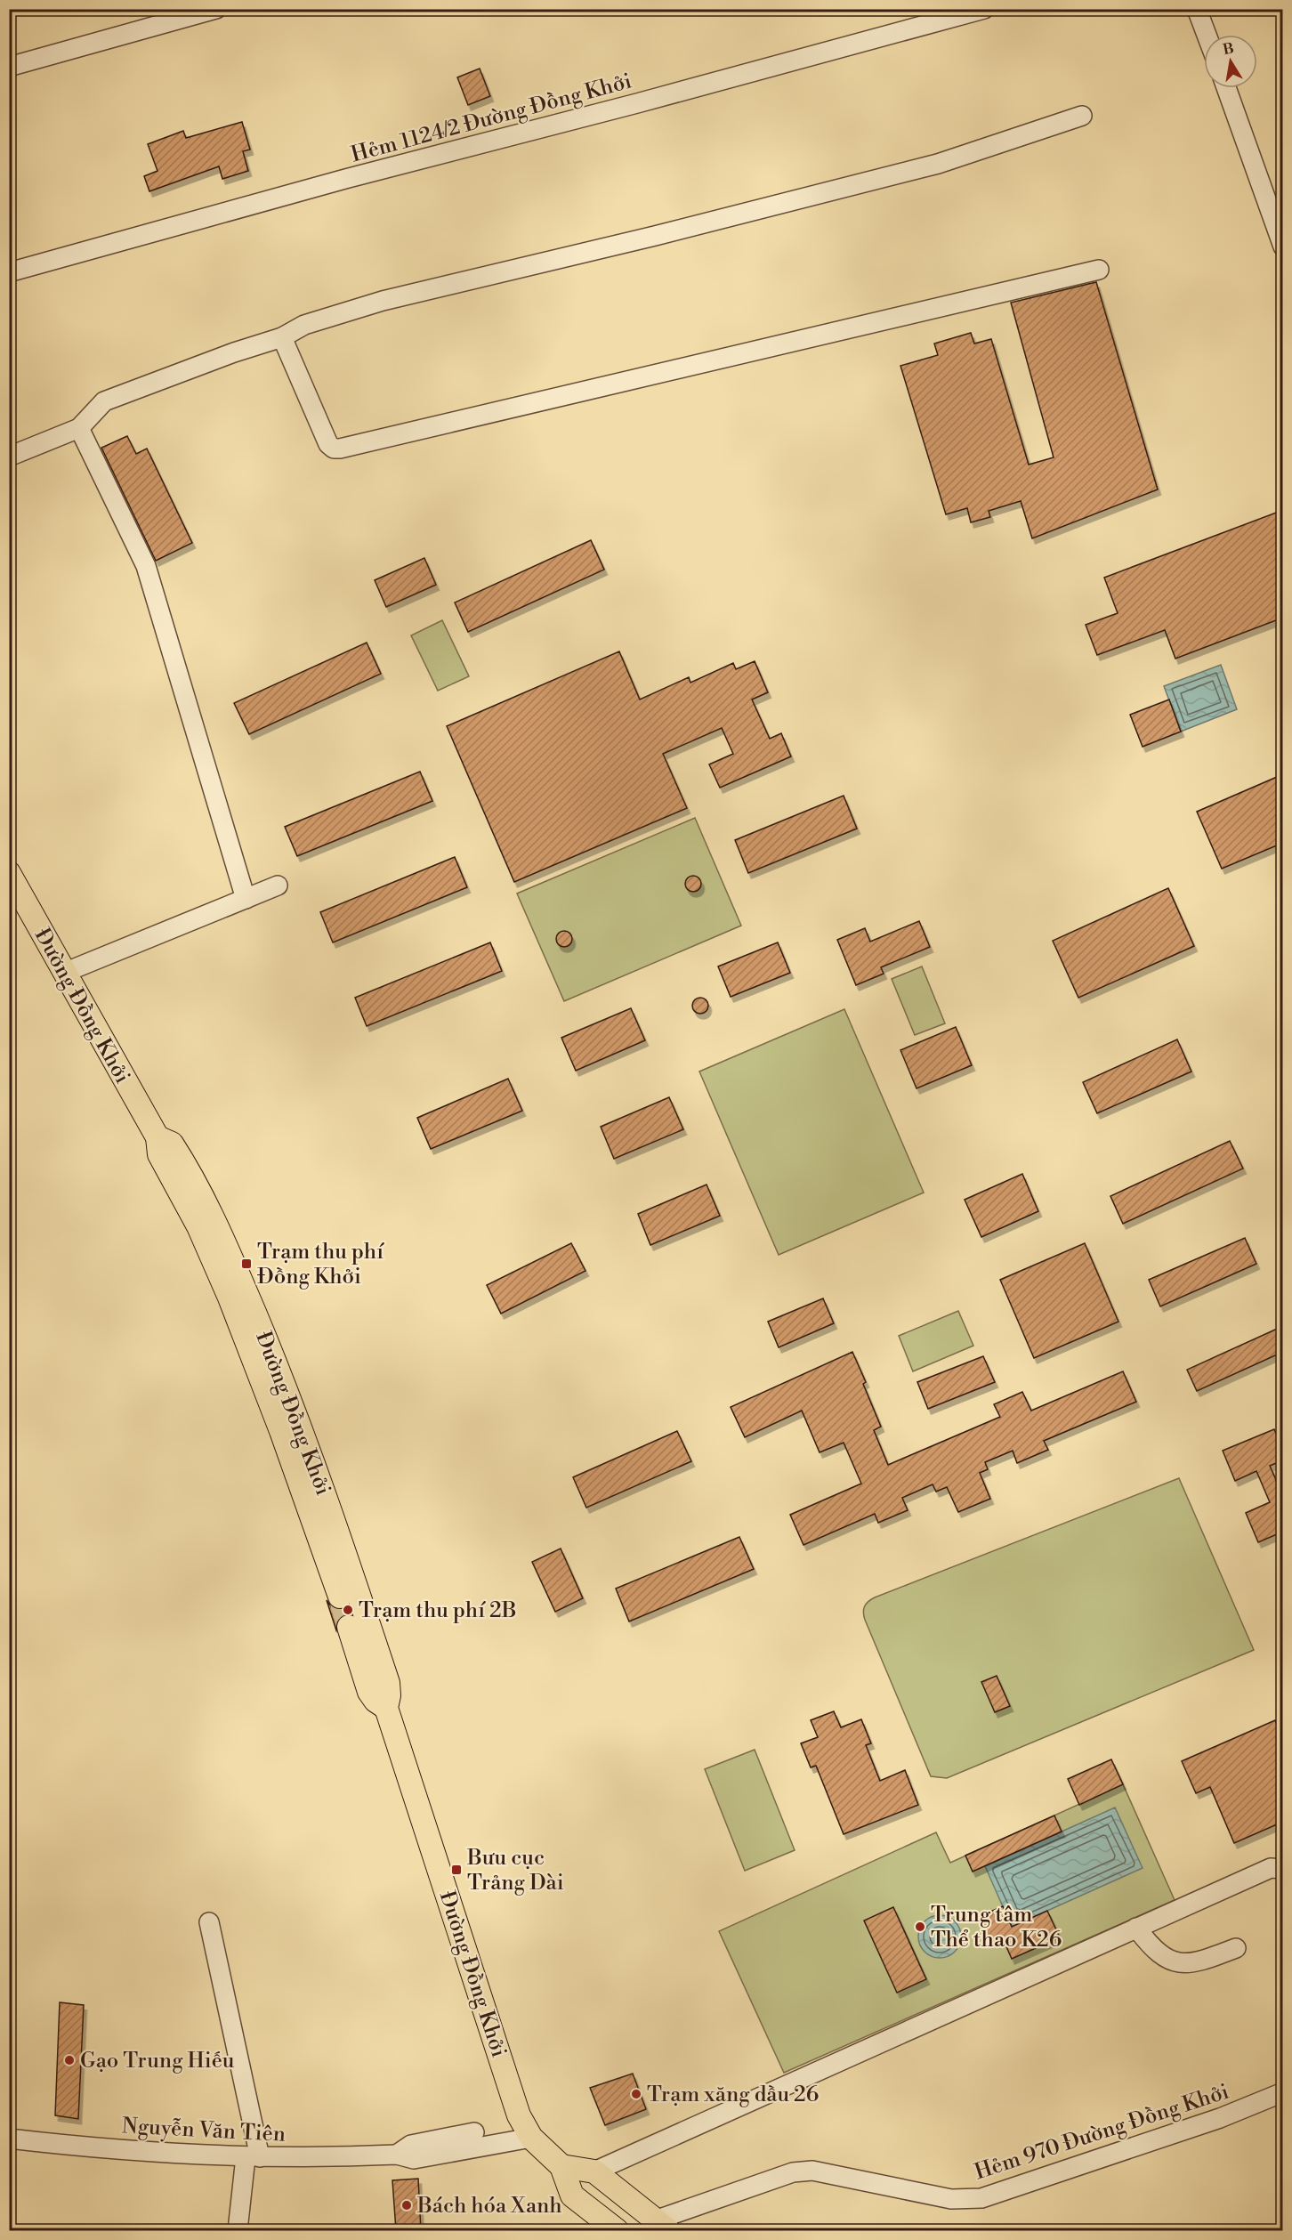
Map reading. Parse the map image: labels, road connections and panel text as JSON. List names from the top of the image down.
{
  "streets": {
    "main road": ["Đường Đồng Khởi"],
    "street": ["Hẻm 1124/2 Đường Đồng Khởi", "Nguyễn Văn Tiên", "Hẻm 970 Đường Đồng Khởi"]
  },
  "crossings": [
    ["Đường Đồng Khởi", "Nguyễn Văn Tiên"]
  ],
  "places": {
    "transit": ["Trạm thu phí Đồng Khởi", "Bưu cục Trảng Dài"],
    "other": [
      "Trạm thu phí 2B",
      "Trung tâm Thể thao K26",
      "Gạo Trung Hiếu",
      "Trạm xăng dầu 26",
      "Bách hóa Xanh"
    ]
  },
  "north": "top"
}
